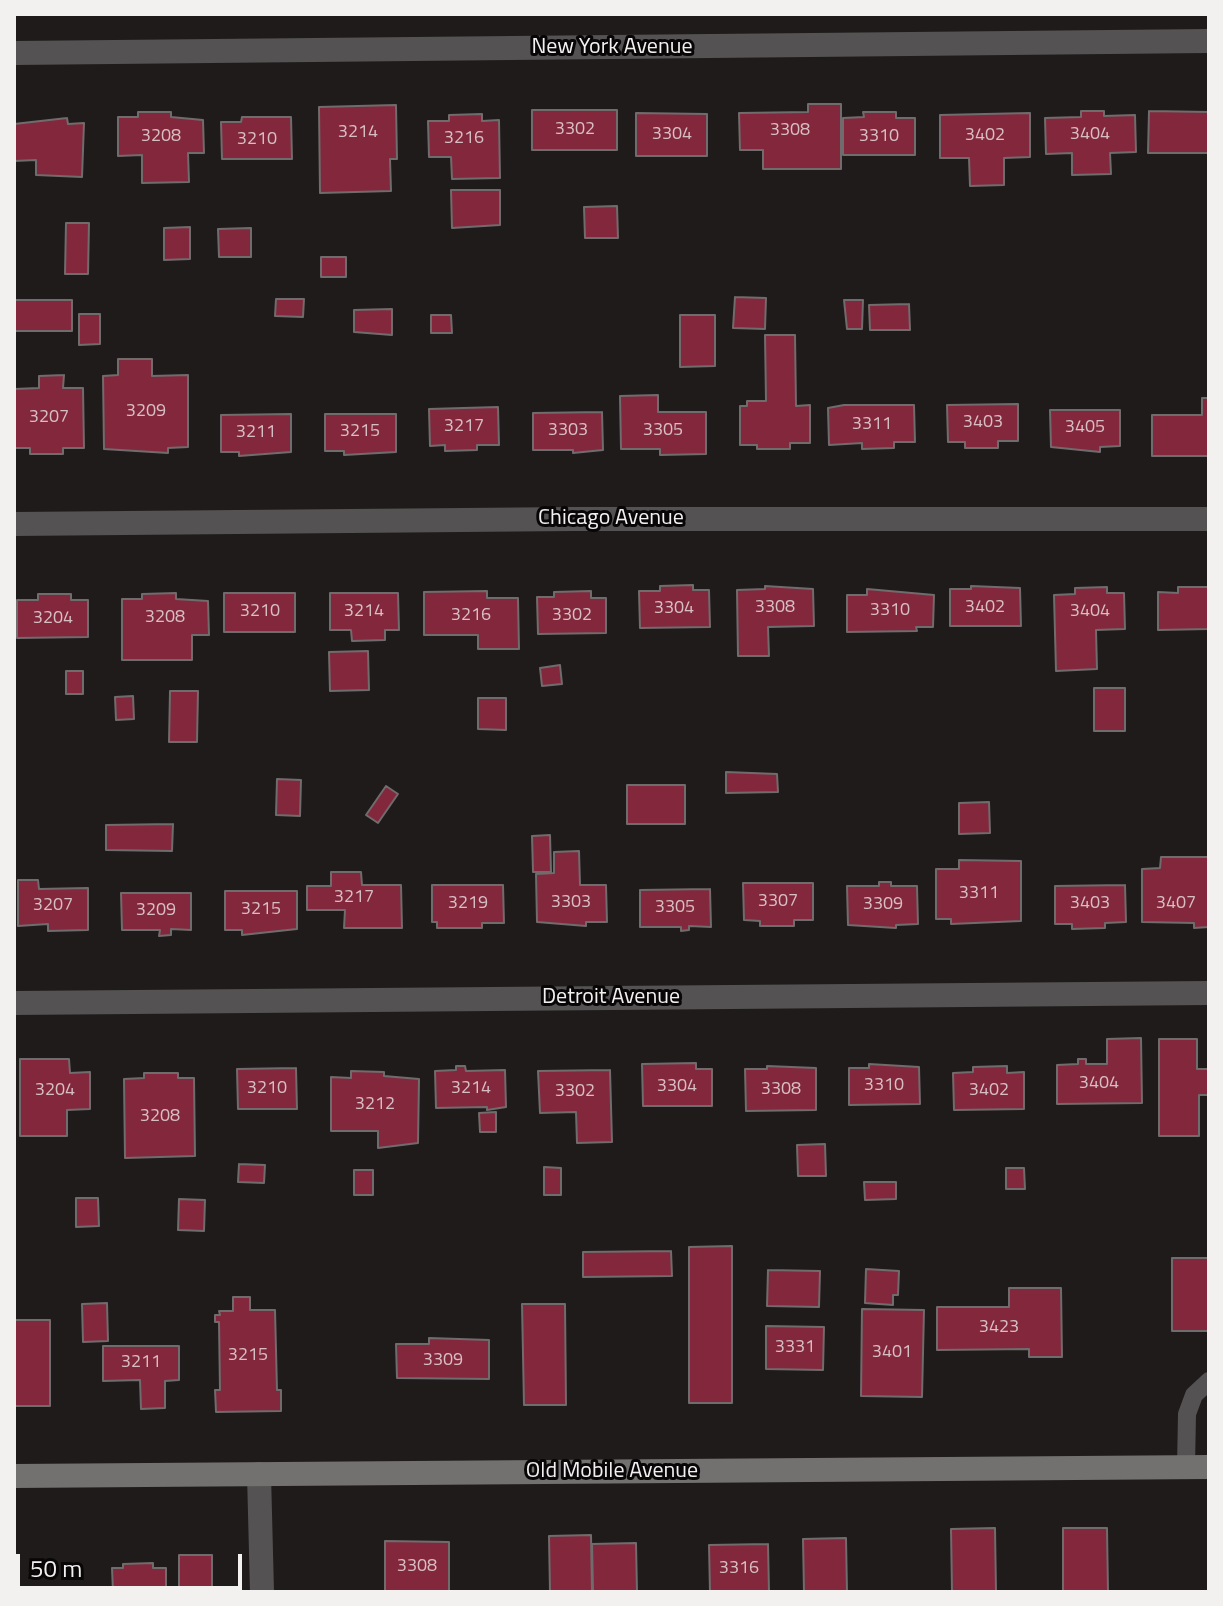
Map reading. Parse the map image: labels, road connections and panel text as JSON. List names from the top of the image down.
{
  "streets": {
    "main road": ["Old Mobile Avenue"],
    "street": ["New York Avenue", "Chicago Avenue", "Detroit Avenue"]
  },
  "house_numbers": [
    "3302",
    "3308",
    "3214",
    "3304",
    "3404",
    "3402",
    "3208",
    "3310",
    "3216",
    "3210",
    "3209",
    "3207",
    "3403",
    "3311",
    "3217",
    "3405",
    "3303",
    "3305",
    "3215",
    "3211",
    "3308",
    "3402",
    "3304",
    "3310",
    "3210",
    "3214",
    "3404",
    "3216",
    "3302",
    "3208",
    "3204",
    "3311",
    "3217",
    "3307",
    "3303",
    "3219",
    "3403",
    "3407",
    "3309",
    "3207",
    "3305",
    "3215",
    "3209",
    "3404",
    "3310",
    "3304",
    "3210",
    "3214",
    "3308",
    "3204",
    "3402",
    "3302",
    "3212",
    "3208",
    "3423",
    "3331",
    "3401",
    "3215",
    "3309",
    "3211",
    "3308",
    "3316"
  ],
  "scale_bar": "50 m"
}
